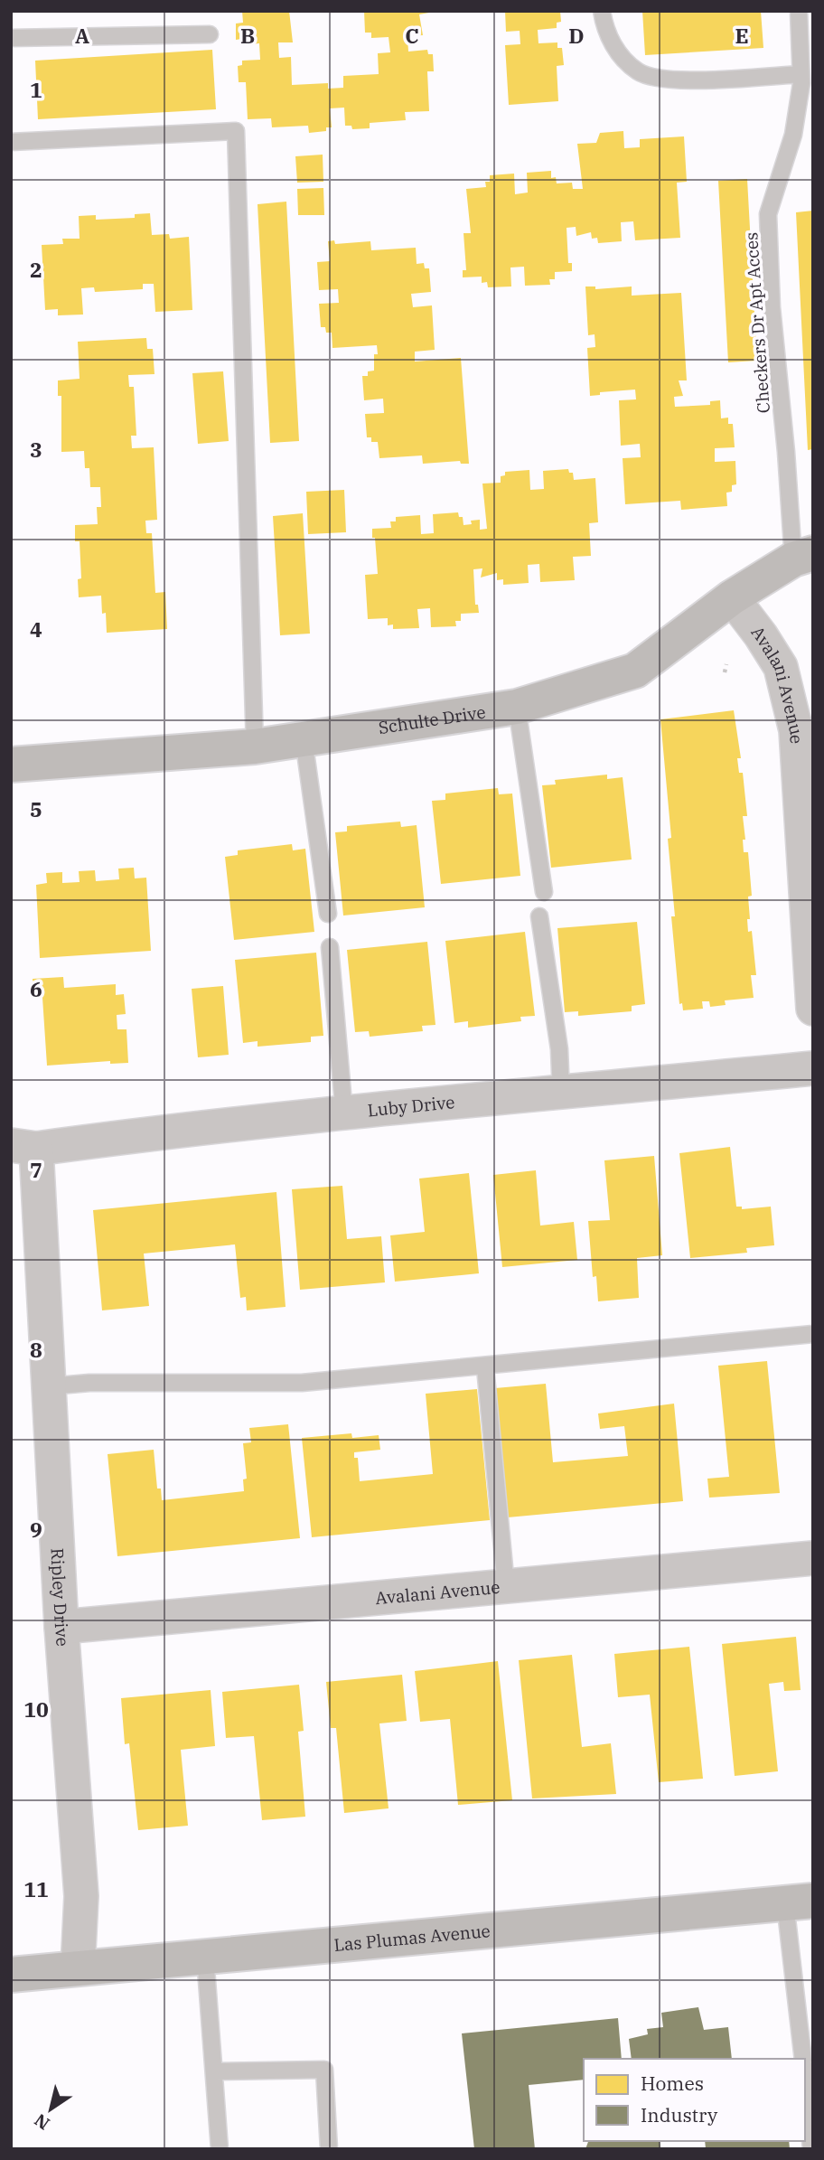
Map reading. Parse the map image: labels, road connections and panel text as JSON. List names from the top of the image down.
{
  "streets": {
    "street": [
      "Avalani Avenue",
      "Schulte Drive",
      "Luby Drive",
      "Ripley Drive",
      "Las Plumas Avenue"
    ],
    "lane": ["Checkers Dr Apt Acces"]
  },
  "crossings": [
    ["Checkers Dr Apt Acces", "Schulte Drive"],
    ["Avalani Avenue", "Schulte Drive"],
    ["Avalani Avenue", "Ripley Drive"],
    ["Luby Drive", "Ripley Drive"],
    ["Ripley Drive", "Las Plumas Avenue"]
  ],
  "legend": ["Homes", "Industry"],
  "north": "bottom left",
  "grid": {
    "columns": [
      "A",
      "B",
      "C",
      "D",
      "E"
    ],
    "rows": [
      "1",
      "2",
      "3",
      "4",
      "5",
      "6",
      "7",
      "8",
      "9",
      "10",
      "11"
    ]
  }
}
